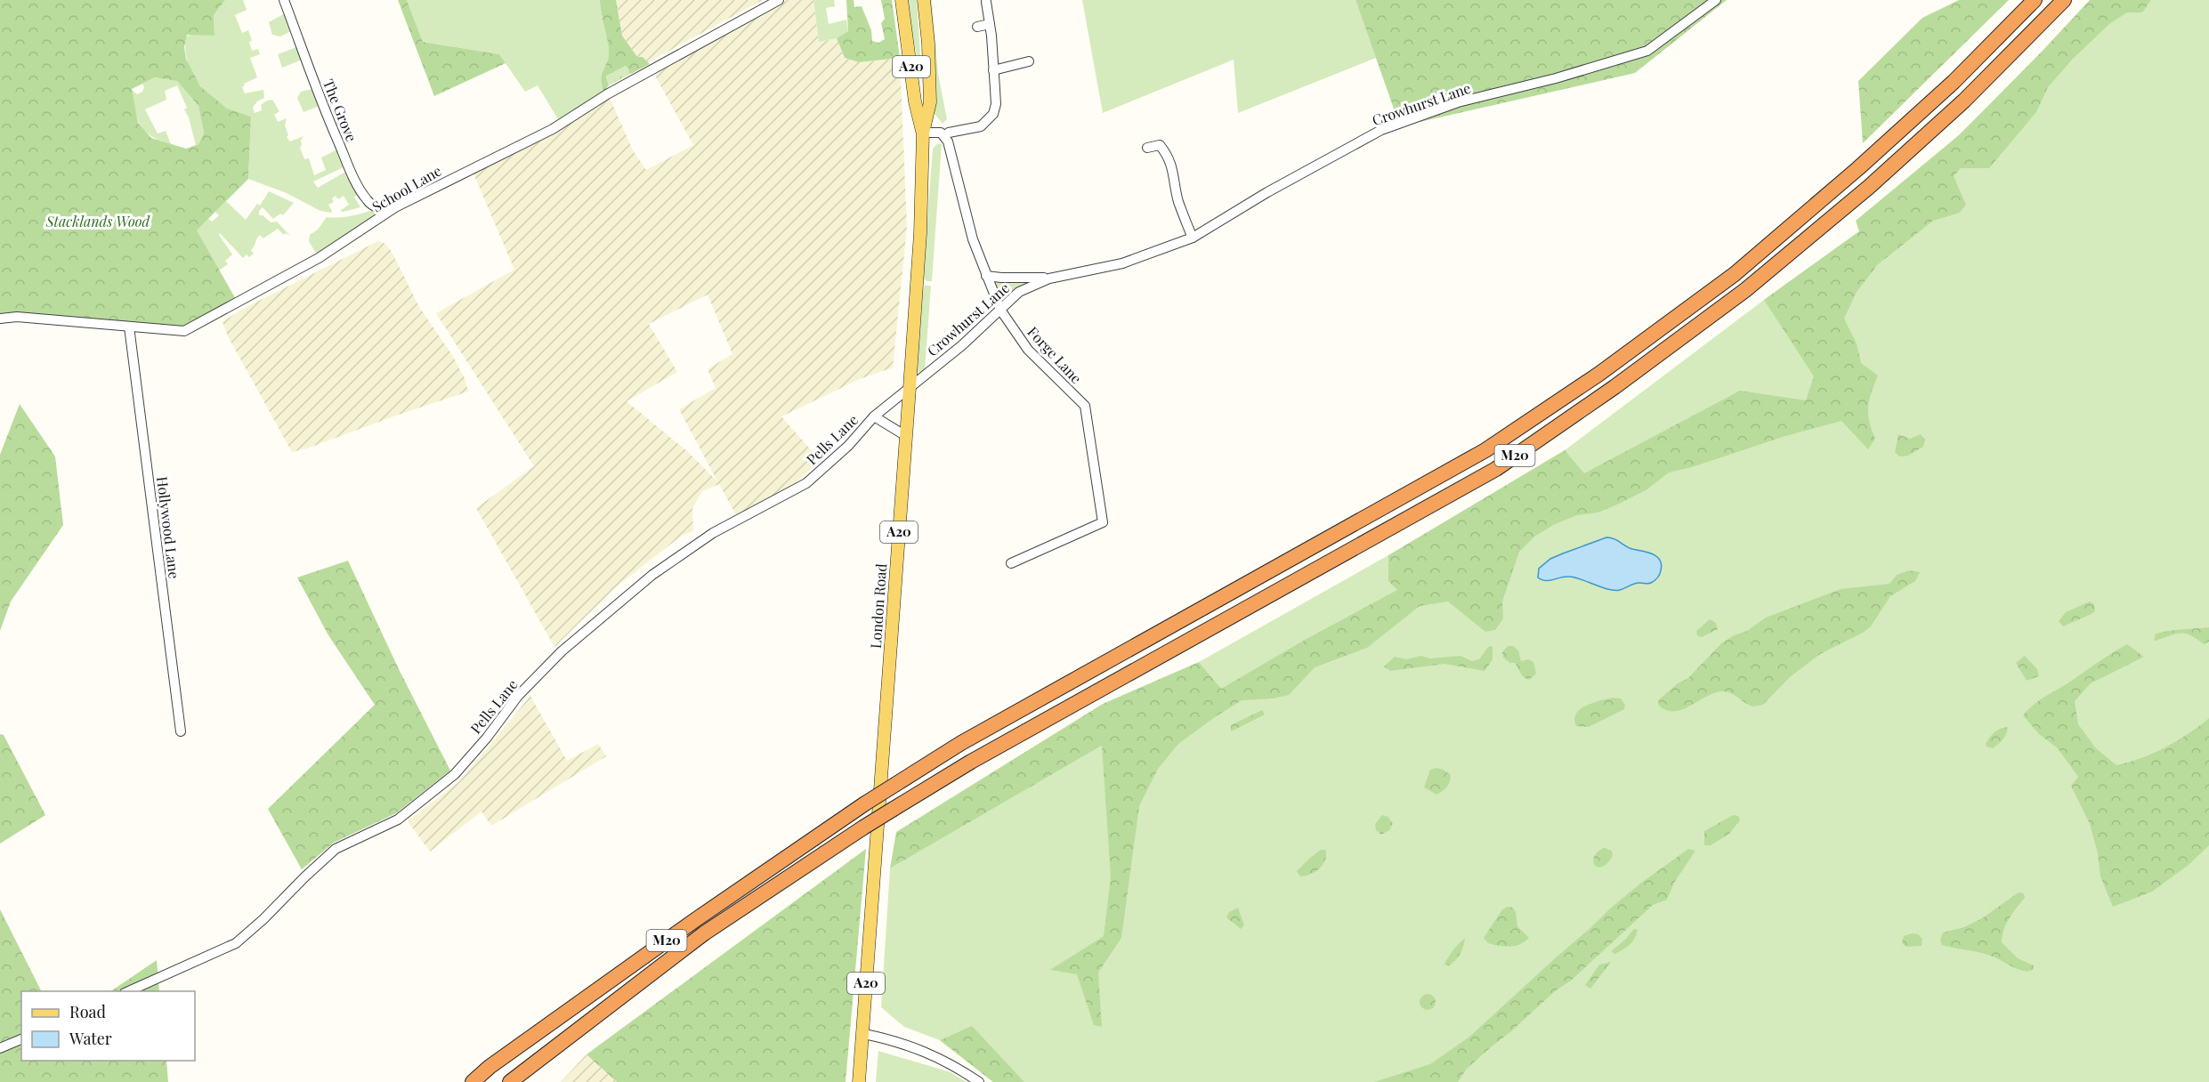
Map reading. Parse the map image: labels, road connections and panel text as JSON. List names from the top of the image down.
{
  "streets": {
    "highway": ["M20"],
    "main road": ["A20", "London Road"],
    "street": [
      "Crowhurst Lane",
      "The Grove",
      "School Lane",
      "Forge Lane",
      "Pells Lane",
      "Hollywood Lane"
    ]
  },
  "crossings": [
    ["Crowhurst Lane", "Forge Lane"],
    ["Crowhurst Lane", "Pells Lane"],
    ["Crowhurst Lane", "London Road"],
    ["The Grove", "School Lane"],
    ["School Lane", "Hollywood Lane"],
    ["Pells Lane", "London Road"]
  ],
  "parks": ["Stacklands Wood"],
  "legend": ["Road", "Water"]
}
